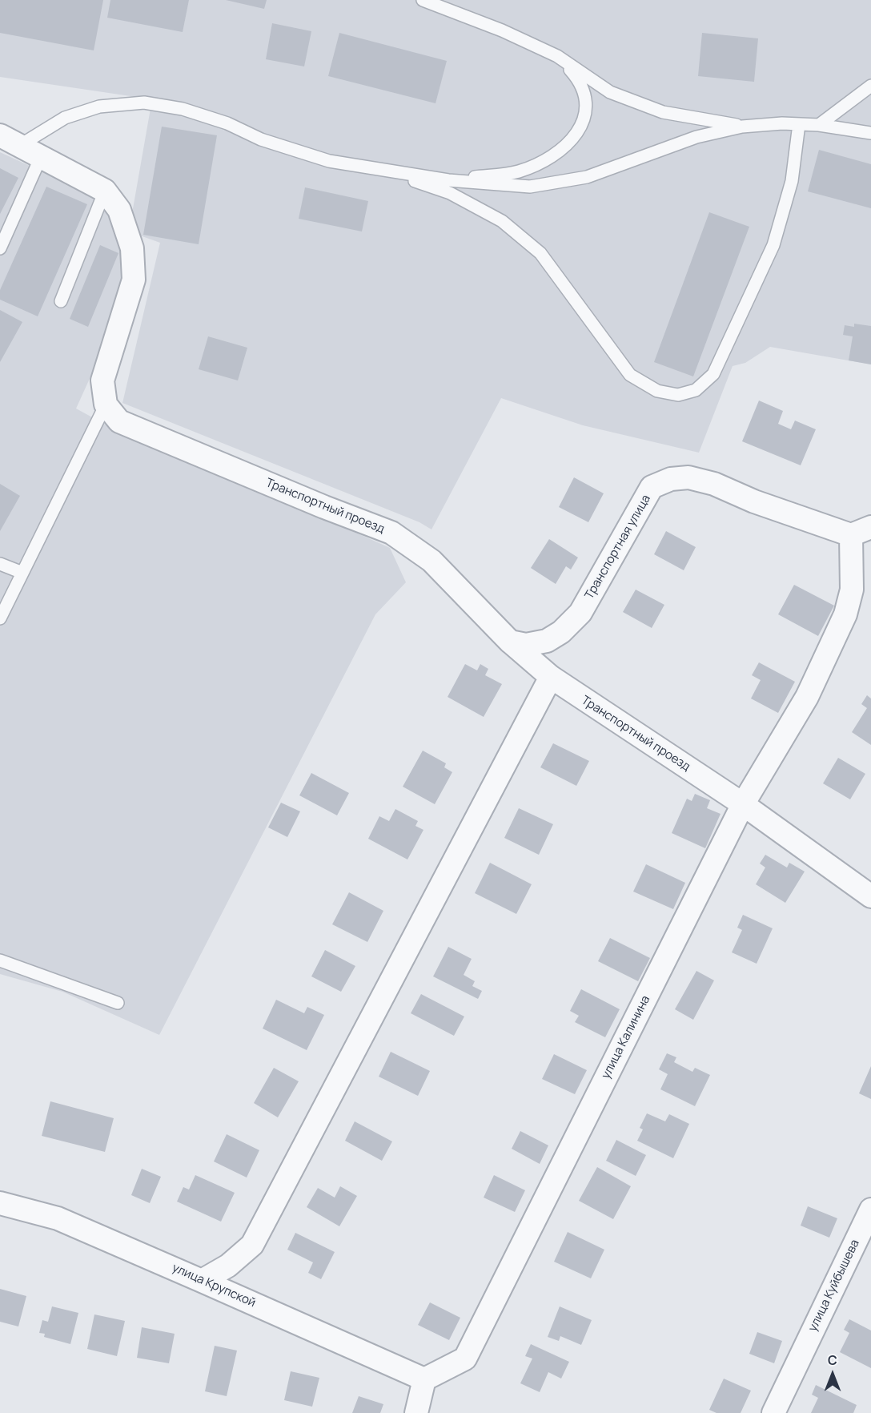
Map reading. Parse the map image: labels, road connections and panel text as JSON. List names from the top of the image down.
{
  "streets": {
    "street": [
      "Транспортный проезд",
      "Транспортная улица",
      "улица Калинина",
      "улица Крупской",
      "улица Куйбышева"
    ]
  },
  "crossings": [
    ["Транспортный проезд", "Транспортная улица"],
    ["Транспортный проезд", "улица Калинина"],
    ["Транспортная улица", "улица Калинина"],
    ["улица Калинина", "улица Крупской"]
  ],
  "north": "top"
}
